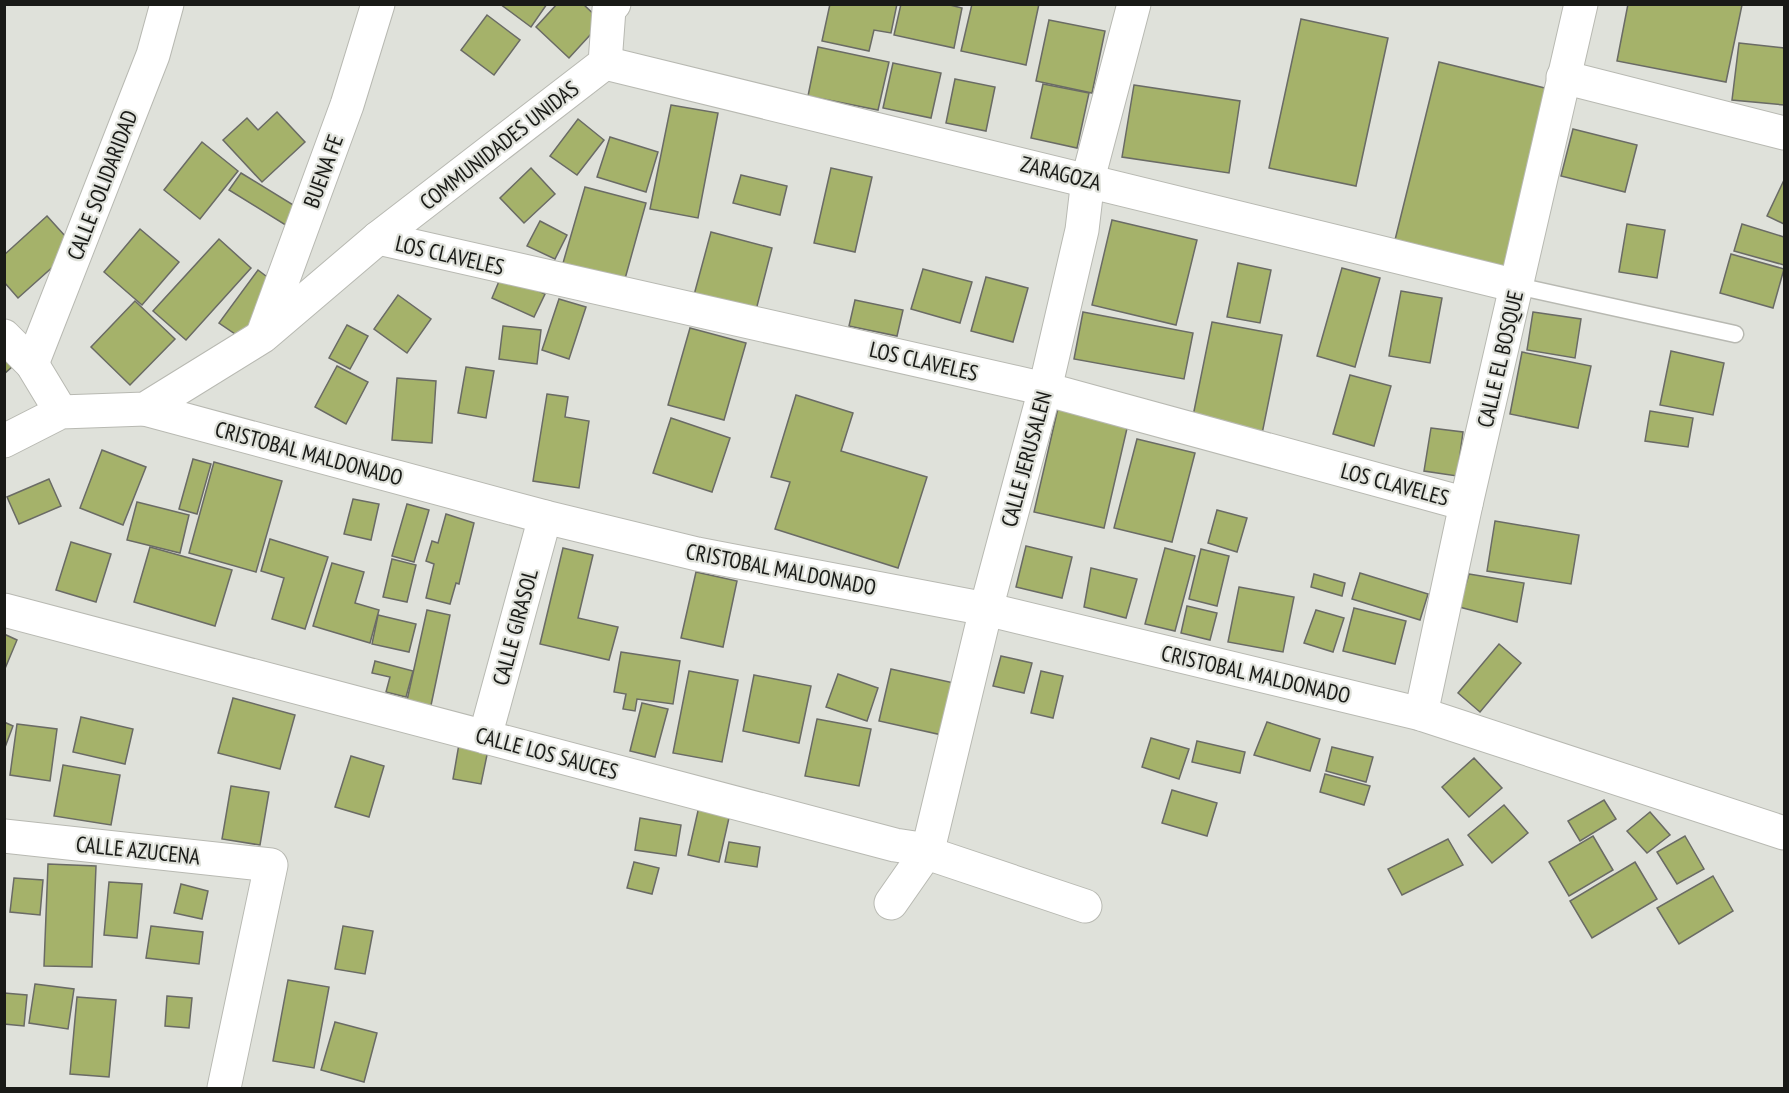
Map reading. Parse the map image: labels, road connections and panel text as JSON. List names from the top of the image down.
{
  "streets": {
    "street": [
      "COMMUNIDADES UNIDAS",
      "BUENA FE",
      "ZARAGOZA",
      "CALLE SOLIDARIDAD",
      "LOS CLAVELES",
      "CALLE EL BOSQUE",
      "CRISTOBAL MALDONADO",
      "CALLE JERUSALEN",
      "CALLE GIRASOL",
      "CALLE LOS SAUCES",
      "CALLE AZUCENA"
    ]
  },
  "crossings": [
    ["COMMUNIDADES UNIDAS", "BUENA FE"],
    ["COMMUNIDADES UNIDAS", "ZARAGOZA"],
    ["COMMUNIDADES UNIDAS", "LOS CLAVELES"],
    ["COMMUNIDADES UNIDAS", "CRISTOBAL MALDONADO"],
    ["ZARAGOZA", "CALLE EL BOSQUE"],
    ["ZARAGOZA", "CALLE JERUSALEN"],
    ["LOS CLAVELES", "CALLE EL BOSQUE"],
    ["LOS CLAVELES", "CALLE JERUSALEN"],
    ["CALLE EL BOSQUE", "CRISTOBAL MALDONADO"],
    ["CRISTOBAL MALDONADO", "CALLE JERUSALEN"],
    ["CRISTOBAL MALDONADO", "CALLE GIRASOL"],
    ["CALLE JERUSALEN", "CALLE LOS SAUCES"],
    ["CALLE GIRASOL", "CALLE LOS SAUCES"]
  ]
}
